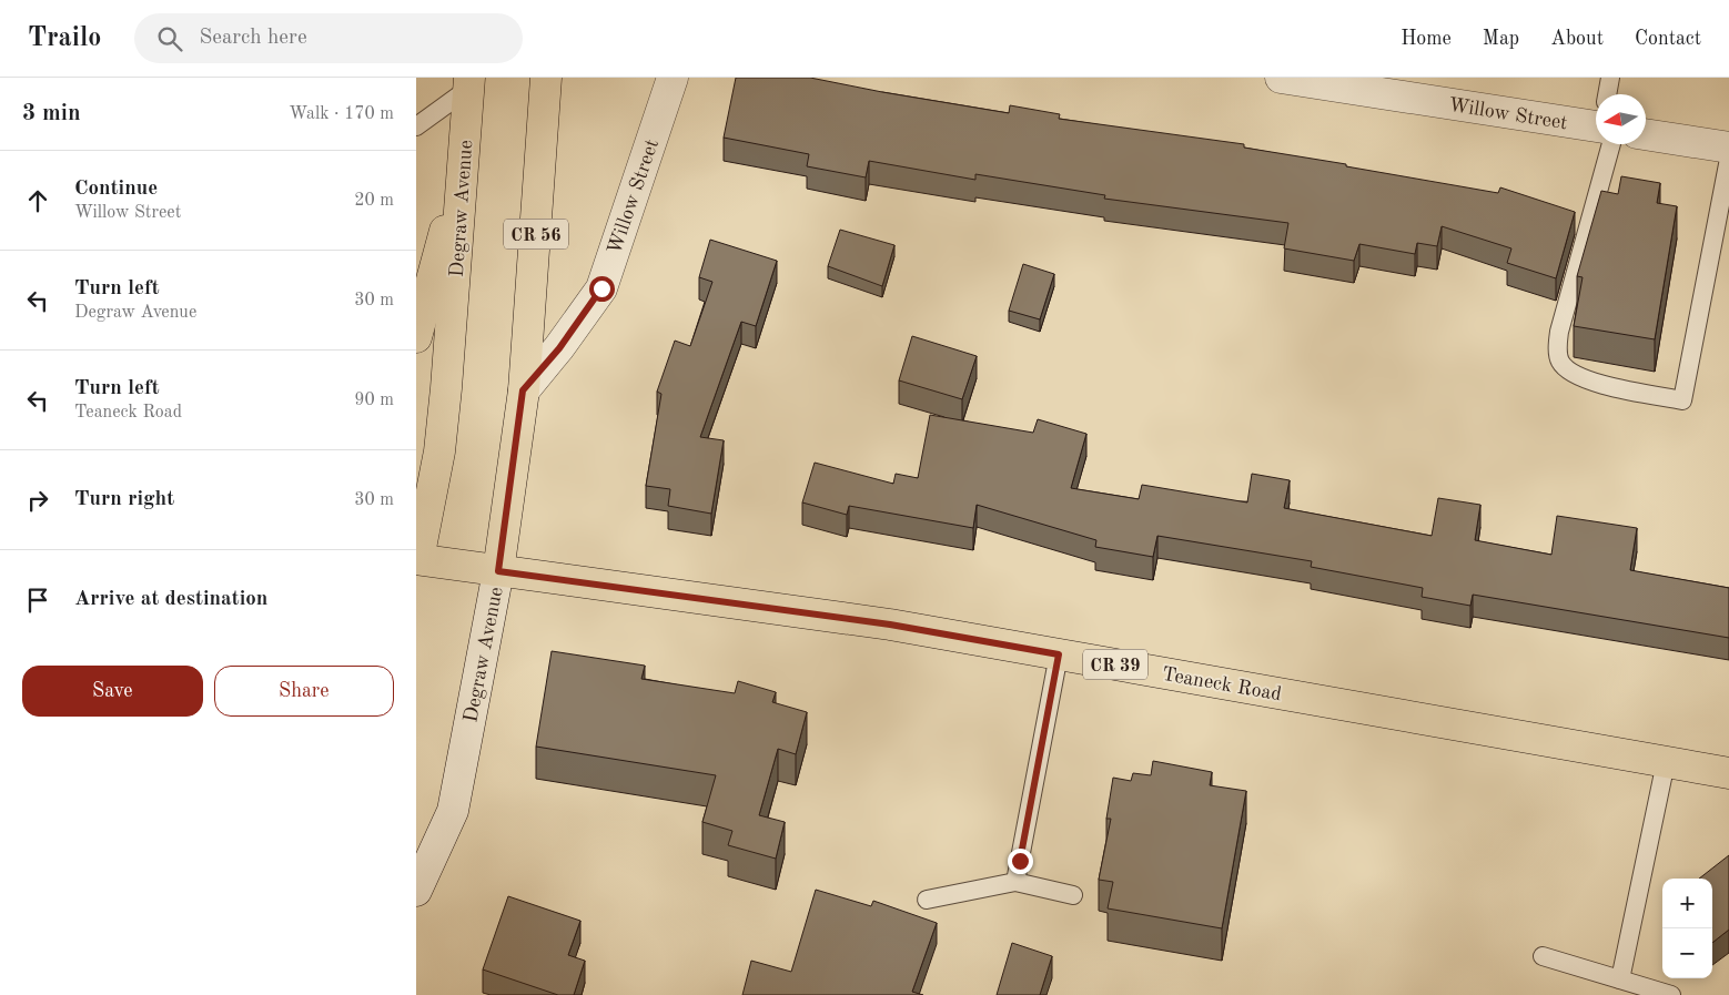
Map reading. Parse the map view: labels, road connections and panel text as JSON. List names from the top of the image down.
{
  "streets": {
    "main road": [
      "Degraw Avenue",
      "CR 56",
      "CR 39",
      "Teaneck Road"
    ],
    "street": ["Willow Street"]
  },
  "crossings": [
    ["Willow Street", "Degraw Avenue"],
    ["Degraw Avenue", "Teaneck Road"]
  ],
  "north": "left",
  "page": {
    "header": "Trailo",
    "search": "Search here",
    "nav": [
      "Home",
      "Map",
      "About",
      "Contact"
    ],
    "heading": ["3 min", "Walk · 170 m"],
    "list": [
      ["Continue", "Willow Street", "20 m"],
      ["Turn left", "Degraw Avenue", "30 m"],
      ["Turn left", "Teaneck Road", "90 m"],
      ["Turn right", "30 m"],
      "Arrive at destination"
    ],
    "buttons": ["Save", "Share"],
    "map_buttons": ["+", "−"]
  }
}
